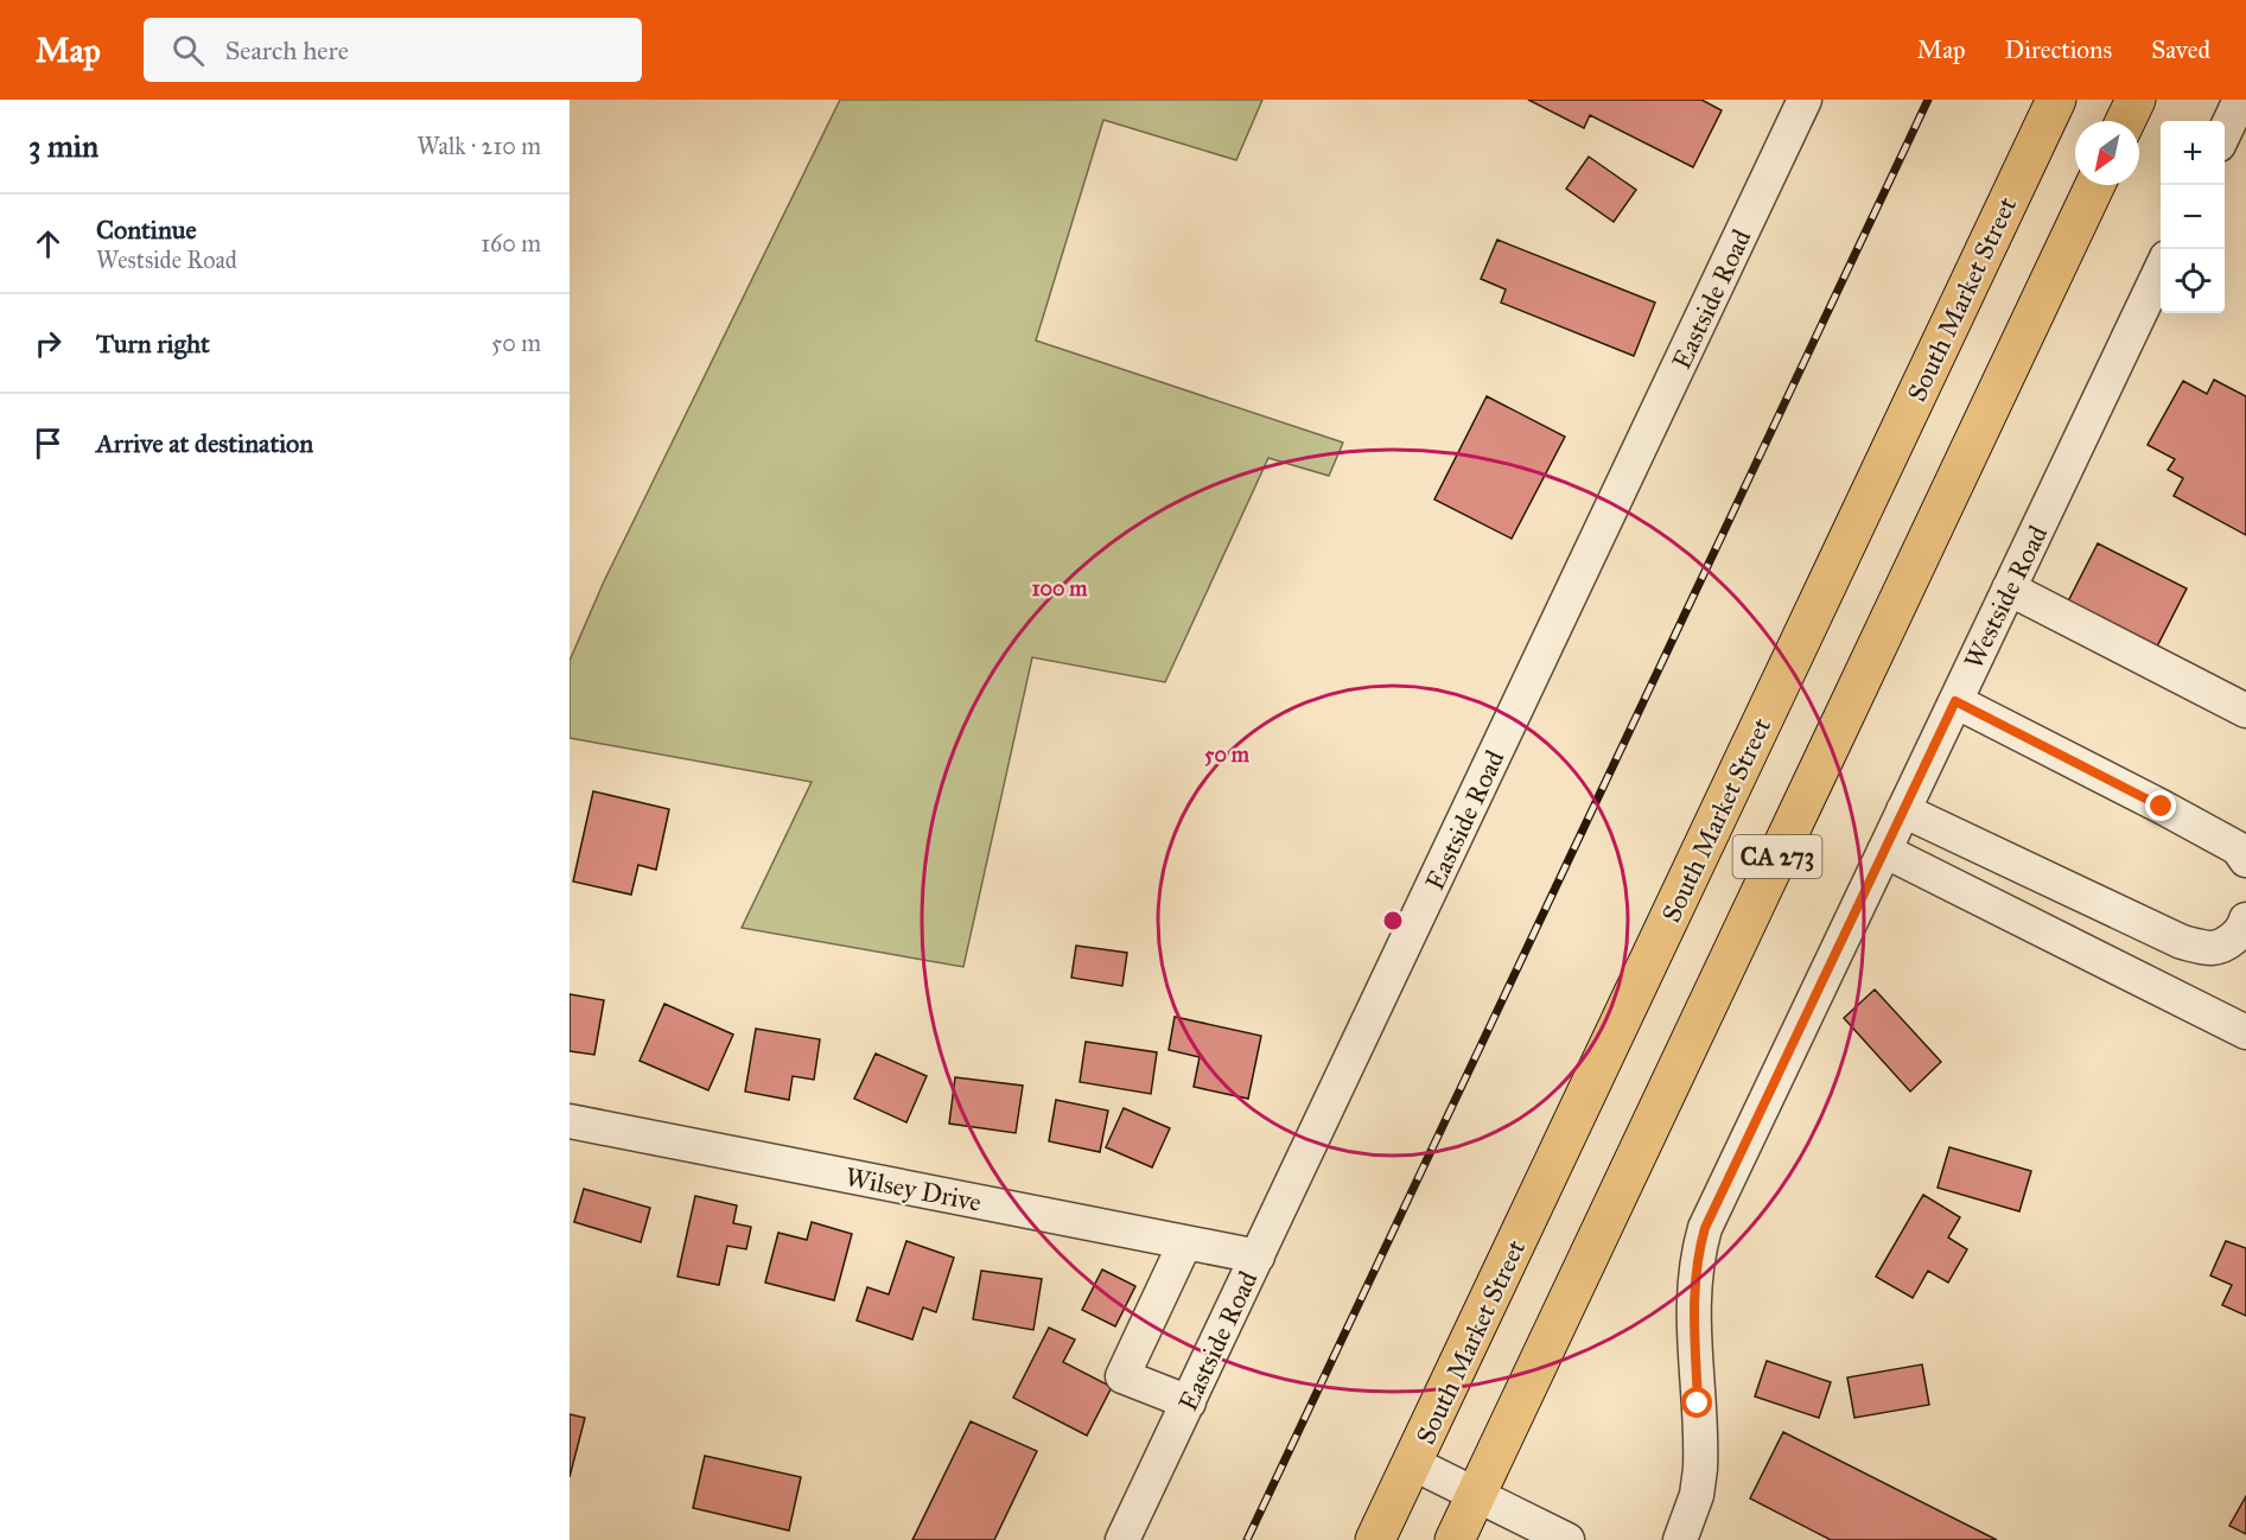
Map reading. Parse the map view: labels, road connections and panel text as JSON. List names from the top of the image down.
{
  "streets": {
    "main road": ["South Market Street", "CA 273"],
    "street": ["Eastside Road", "Westside Road", "Wilsey Drive"]
  },
  "crossings": [
    ["Eastside Road", "Wilsey Drive"]
  ],
  "north": "bottom left",
  "page": {
    "header": "Map",
    "search": "Search here",
    "nav": ["Map", "Directions", "Saved"],
    "heading": ["3 min", "Walk · 210 m"],
    "map_buttons": ["+", "−"],
    "list": [
      ["Continue", "Westside Road", "160 m"],
      ["Turn right", "50 m"],
      "Arrive at destination"
    ]
  },
  "rings": ["100 m", "50 m"]
}
